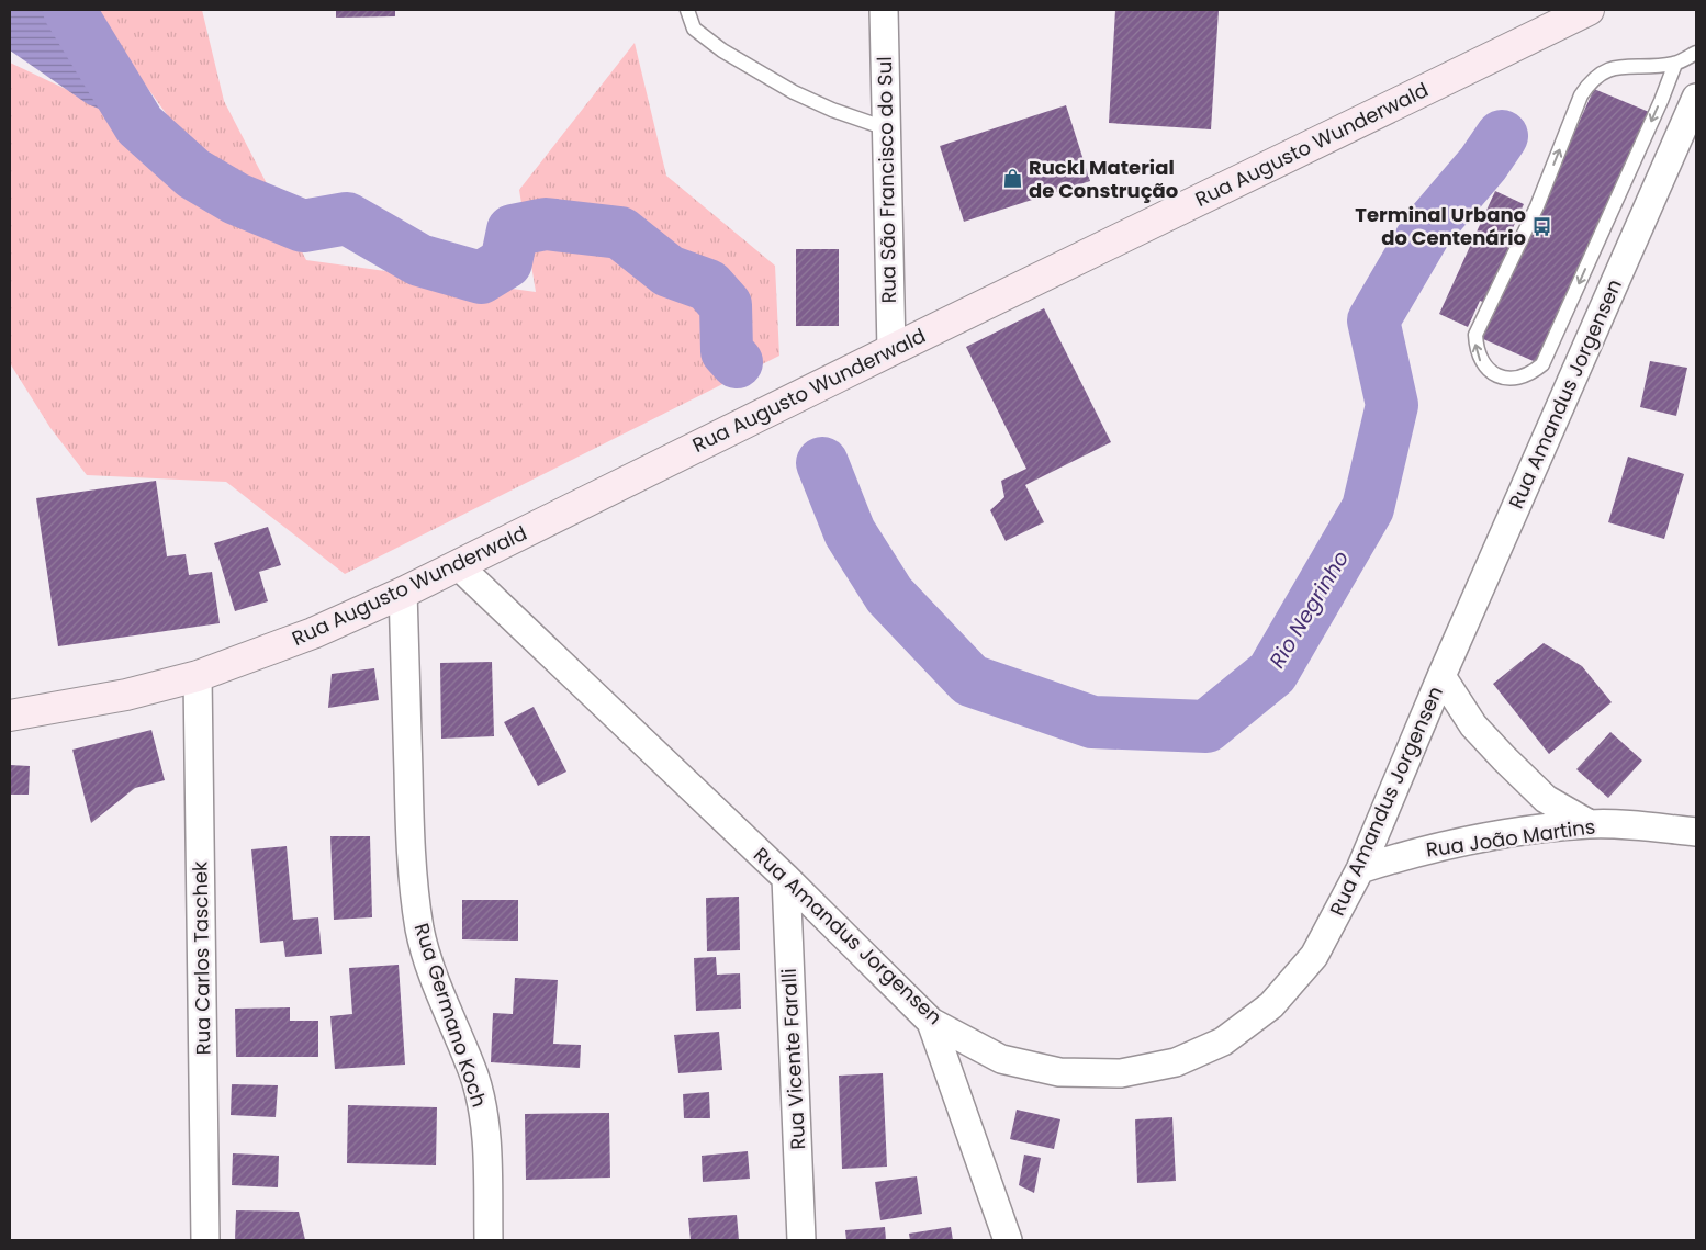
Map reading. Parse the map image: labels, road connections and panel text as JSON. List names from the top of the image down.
{
  "streets": {
    "main road": ["Rua Augusto Wunderwald"],
    "street": [
      "Rua São Francisco do Sul",
      "Rua Amandus Jorgensen",
      "Rua João Martins",
      "Rua Carlos Taschek",
      "Rua Germano Koch",
      "Rua Vicente Faralli"
    ]
  },
  "crossings": [
    ["Rua Augusto Wunderwald", "Rua São Francisco do Sul"],
    ["Rua Augusto Wunderwald", "Rua Amandus Jorgensen"],
    ["Rua Augusto Wunderwald", "Rua Carlos Taschek"],
    ["Rua Augusto Wunderwald", "Rua Germano Koch"],
    ["Rua Amandus Jorgensen", "Rua João Martins"],
    ["Rua Amandus Jorgensen", "Rua Vicente Faralli"]
  ],
  "water": ["Rio Negrinho"],
  "places": {
    "shop": ["Ruckl Material de Construção"],
    "bus stop": ["Terminal Urbano do Centenário"]
  }
}
